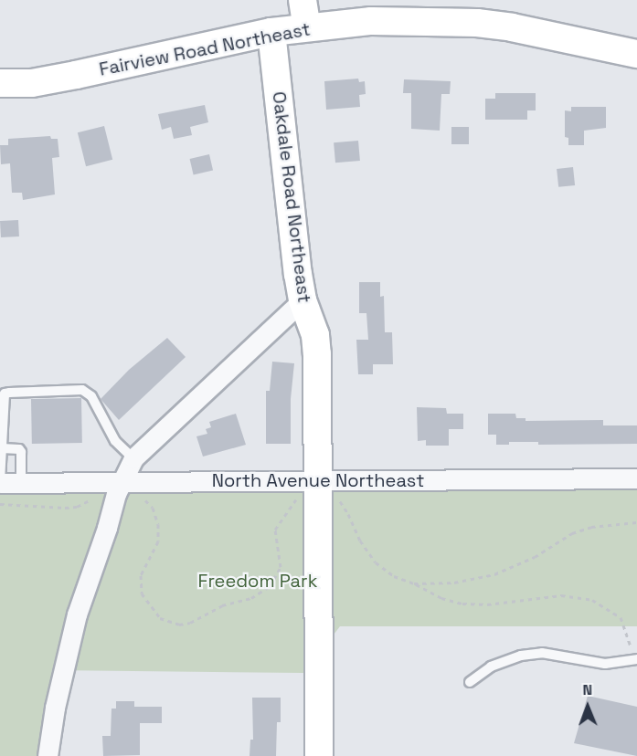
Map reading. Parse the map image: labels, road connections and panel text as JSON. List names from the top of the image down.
{
  "streets": {
    "street": ["Fairview Road Northeast", "Oakdale Road Northeast", "North Avenue Northeast"]
  },
  "crossings": [
    ["Fairview Road Northeast", "Oakdale Road Northeast"],
    ["Oakdale Road Northeast", "North Avenue Northeast"]
  ],
  "parks": ["Freedom Park"],
  "north": "top"
}
